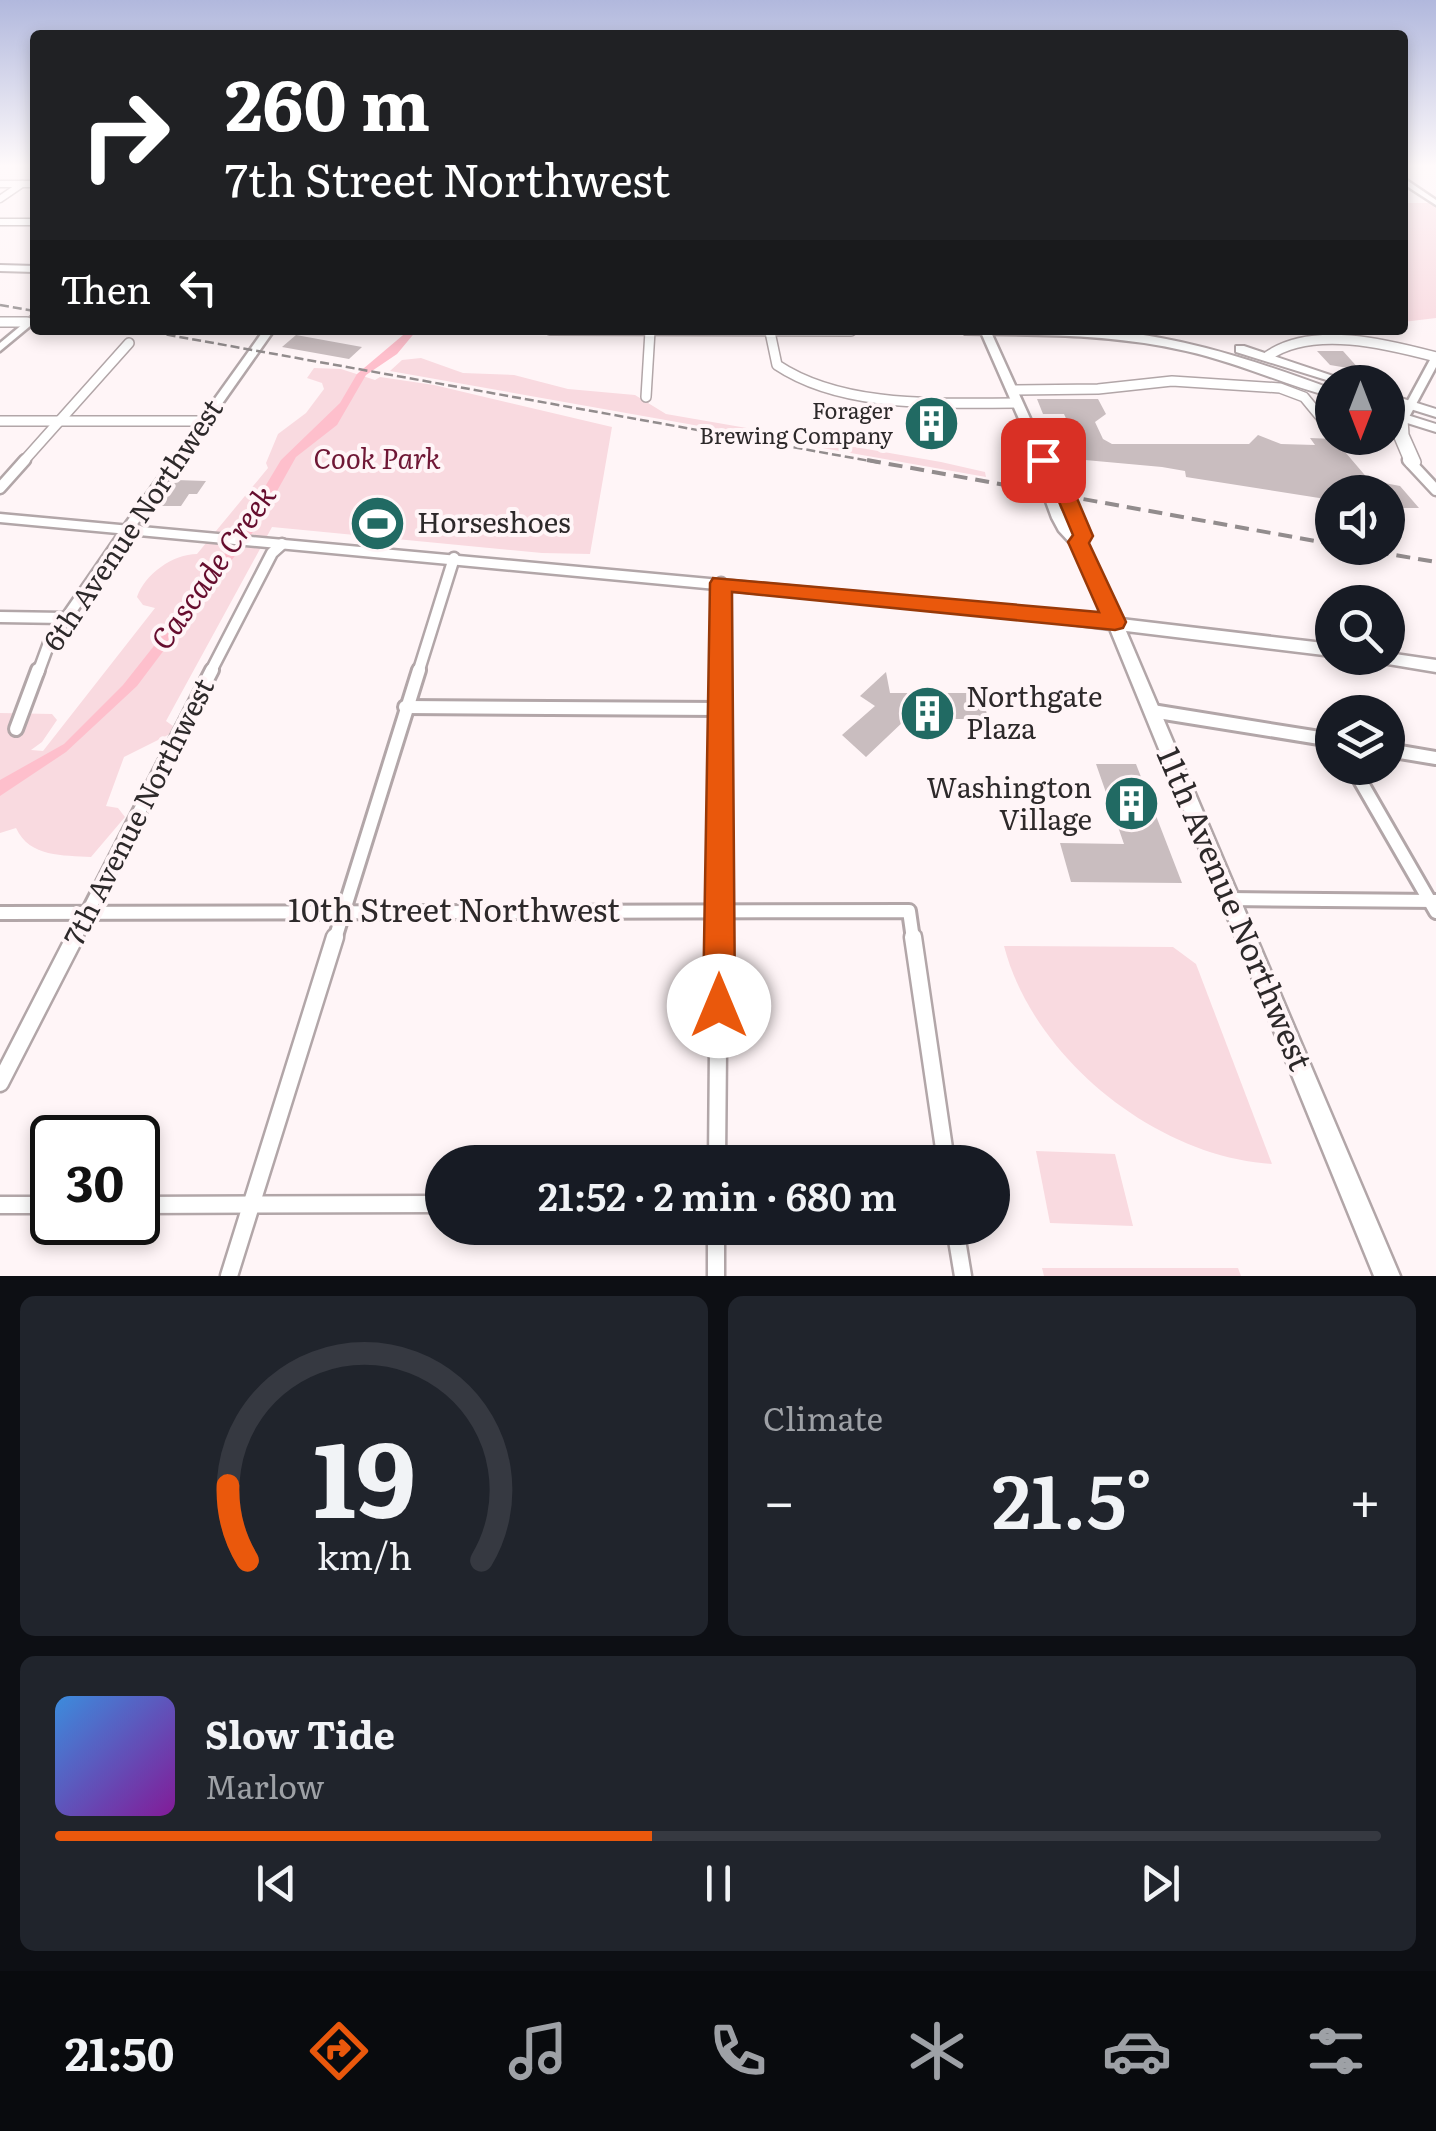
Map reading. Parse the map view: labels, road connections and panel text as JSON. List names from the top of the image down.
{
  "streets": {
    "main road": ["11th Avenue Northwest"],
    "street": ["6th Avenue Northwest", "7th Avenue Northwest", "10th Street Northwest"]
  },
  "crossings": [
    ["7th Avenue Northwest", "10th Street Northwest"]
  ],
  "water": ["Cascade Creek"],
  "parks": ["Cook Park"],
  "places": {
    "building": ["Forager Brewing Company", "Northgate Plaza", "Washington Village"],
    "sports": ["Horseshoes"]
  },
  "north": "bottom",
  "page": {
    "turn": ["260 m", "7th Street Northwest"],
    "then": "Then",
    "limit": "30",
    "trip": "21:52 · 2 min · 680 m",
    "tile": "Climate",
    "heat": ["−", "21.5°", "+"],
    "song": ["Slow Tide", "Marlow"],
    "tabs": "21:50",
    "gauge": ["19", "km/h"]
  }
}
